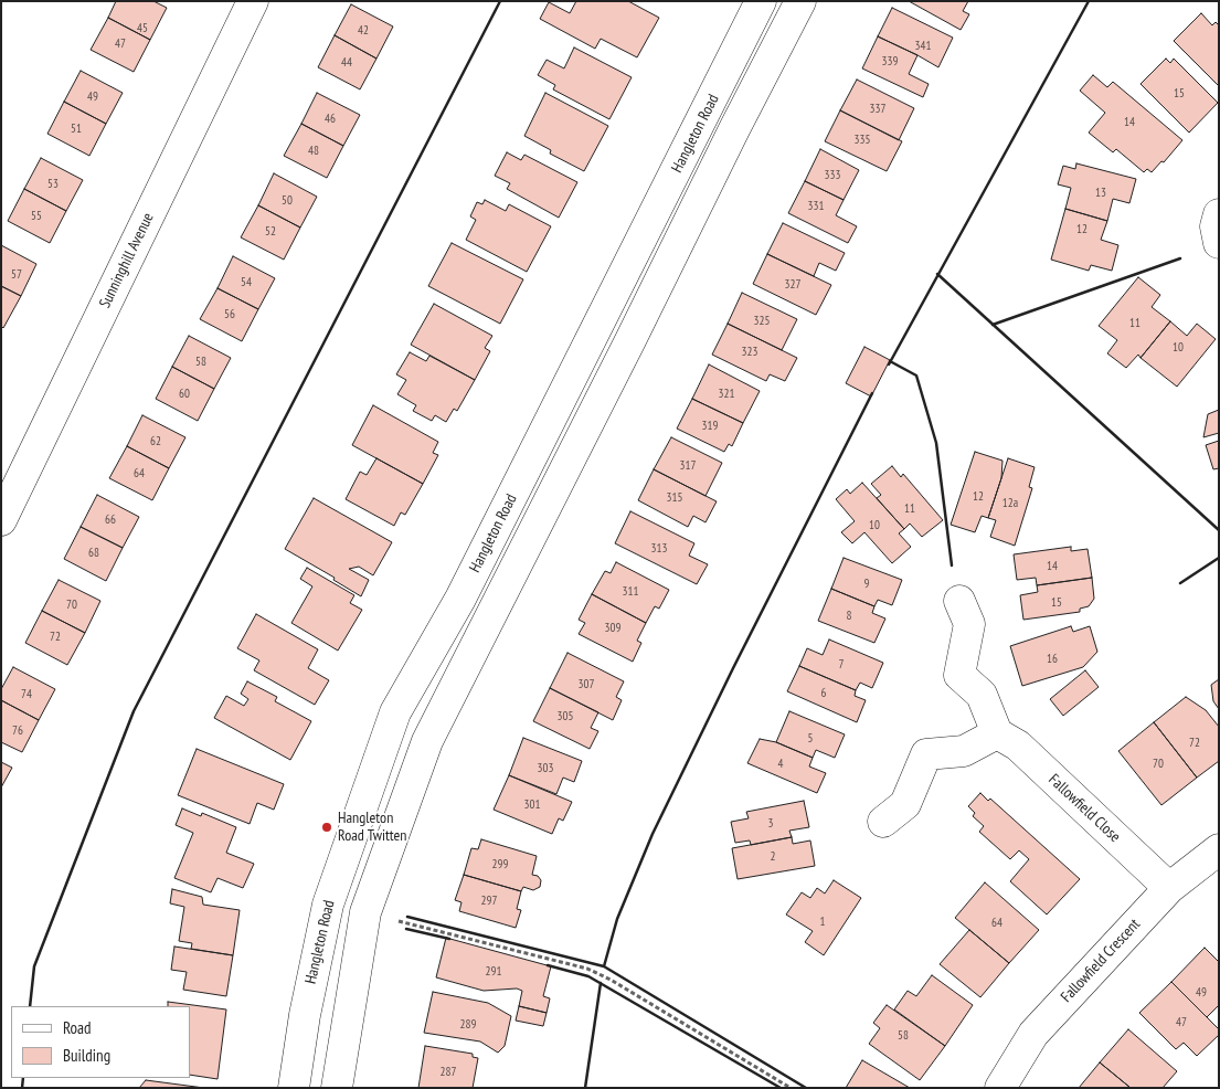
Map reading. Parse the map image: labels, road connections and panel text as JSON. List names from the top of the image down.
{
  "streets": {
    "main road": [
      "Hangleton Road",
      "Sunninghill Avenue",
      "Fallowfield Close",
      "Fallowfield Crescent"
    ]
  },
  "crossings": [
    ["Fallowfield Close", "Fallowfield Crescent"]
  ],
  "places": ["Hangleton Road Twitten"],
  "house_numbers": [
    "45",
    "42",
    "47",
    "341",
    "339",
    "44",
    "15",
    "49",
    "337",
    "46",
    "14",
    "51",
    "335",
    "48",
    "333",
    "53",
    "13",
    "50",
    "331",
    "55",
    "12",
    "52",
    "57",
    "54",
    "327",
    "56",
    "325",
    "11",
    "10",
    "323",
    "58",
    "60",
    "321",
    "319",
    "62",
    "317",
    "64",
    "12",
    "315",
    "12a",
    "11",
    "66",
    "10",
    "313",
    "68",
    "14",
    "9",
    "311",
    "15",
    "70",
    "8",
    "309",
    "72",
    "16",
    "7",
    "307",
    "6",
    "74",
    "305",
    "76",
    "5",
    "72",
    "4",
    "70",
    "303",
    "301",
    "3",
    "2",
    "299",
    "297",
    "1",
    "64",
    "291",
    "49",
    "47",
    "289",
    "58",
    "287"
  ],
  "legend": ["Road", "Building"]
}
